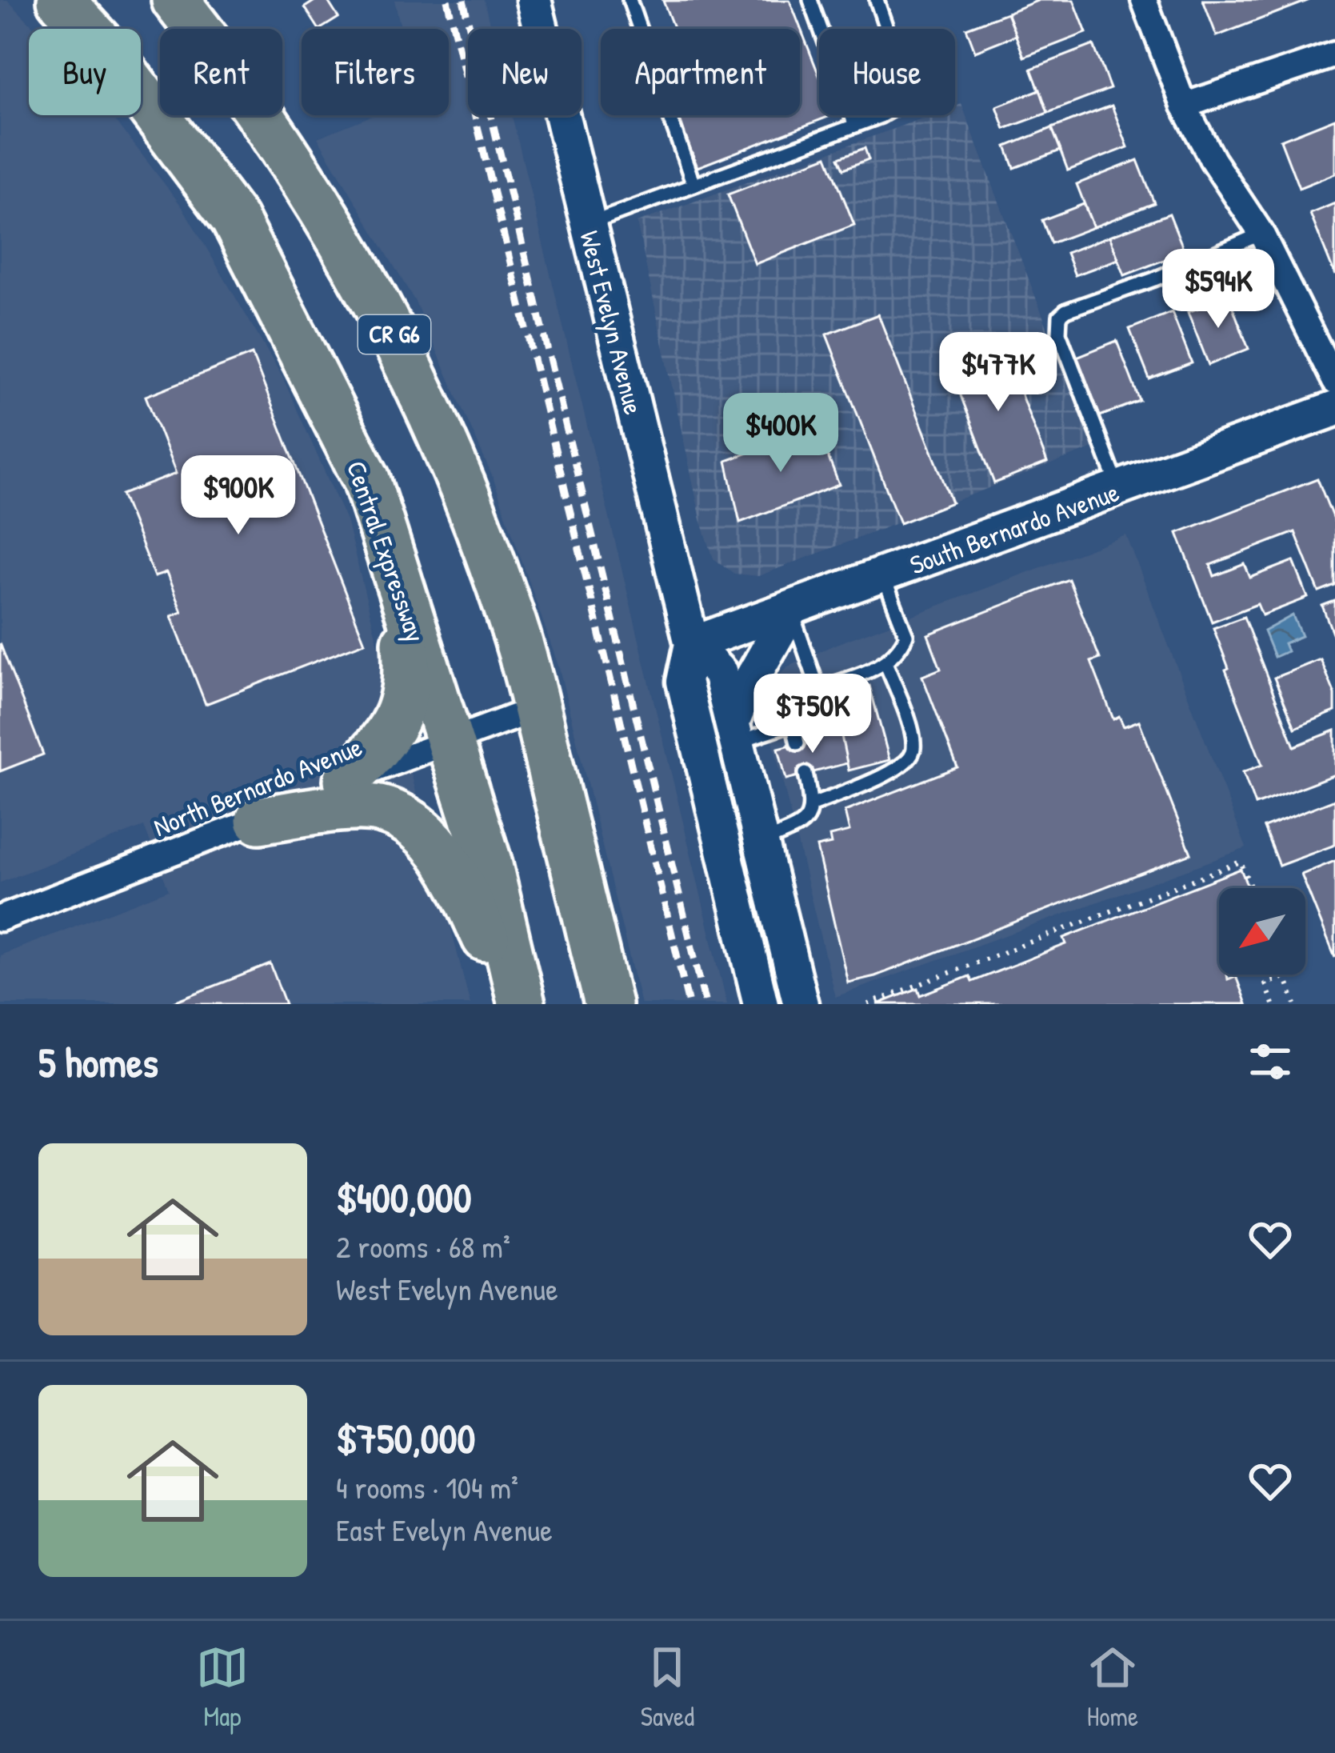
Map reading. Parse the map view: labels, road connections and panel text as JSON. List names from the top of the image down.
{
  "streets": {
    "highway": ["CR G6", "Central Expressway"],
    "main road": ["West Evelyn Avenue", "South Bernardo Avenue"],
    "street": ["North Bernardo Avenue"]
  },
  "crossings": [
    ["West Evelyn Avenue", "South Bernardo Avenue"],
    ["CR G6", "North Bernardo Avenue"],
    ["Central Expressway", "North Bernardo Avenue"]
  ],
  "north": "bottom left",
  "page": {
    "chip": [
      "Buy",
      "Rent",
      "Filters",
      "New",
      "Apartment",
      "House"
    ],
    "price": [
      "$594K",
      "$477K",
      "$400K",
      "$900K",
      "$750K"
    ],
    "heading": "5 homes",
    "list": [
      {
        "name": "$400,000",
        "note": "2 rooms · 68 m² · West Evelyn Avenue"
      },
      {
        "name": "$750,000",
        "note": "4 rooms · 104 m² · East Evelyn Avenue"
      }
    ],
    "tabs": ["Map", "Saved", "Home"]
  }
}
